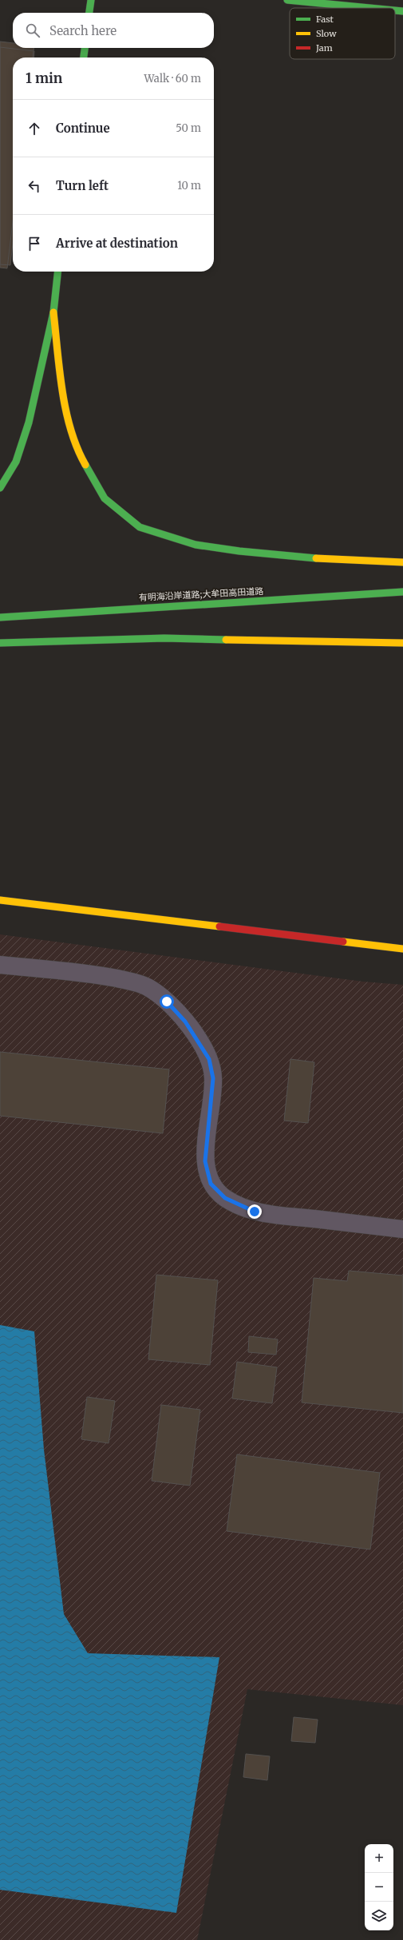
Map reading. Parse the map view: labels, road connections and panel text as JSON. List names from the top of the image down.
{
  "streets": {
    "main road": ["有明海沿岸道路;大牟田高田道路"]
  },
  "legend": ["Fast", "Slow", "Jam"],
  "page": {
    "search": "Search here",
    "heading": ["1 min", "Walk · 60 m"],
    "list": [
      ["Continue", "50 m"],
      ["Turn left", "10 m"],
      "Arrive at destination"
    ],
    "map_buttons": ["+", "−"]
  }
}
